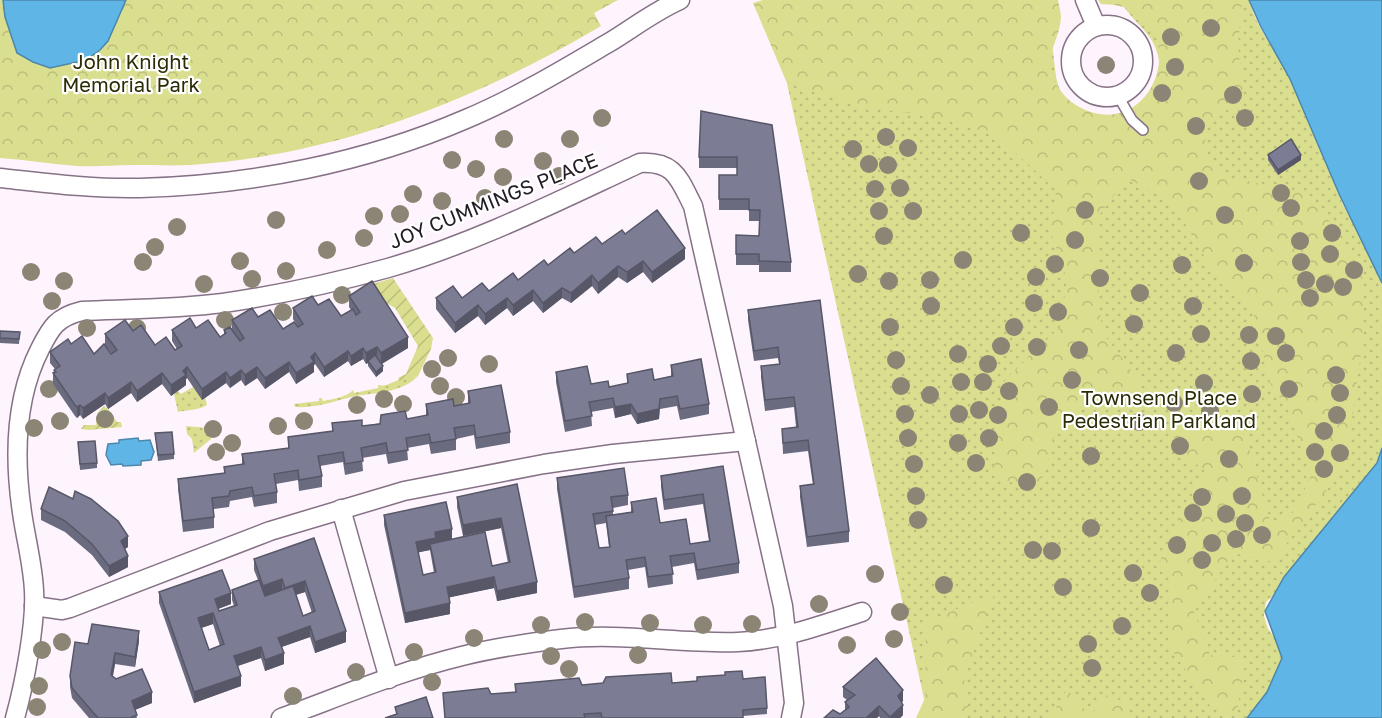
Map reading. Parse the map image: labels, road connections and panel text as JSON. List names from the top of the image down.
{
  "streets": {
    "street": ["JOY CUMMINGS PLACE"]
  },
  "parks": ["John Knight Memorial Park", "Townsend Place Pedestrian Parkland"]
}
